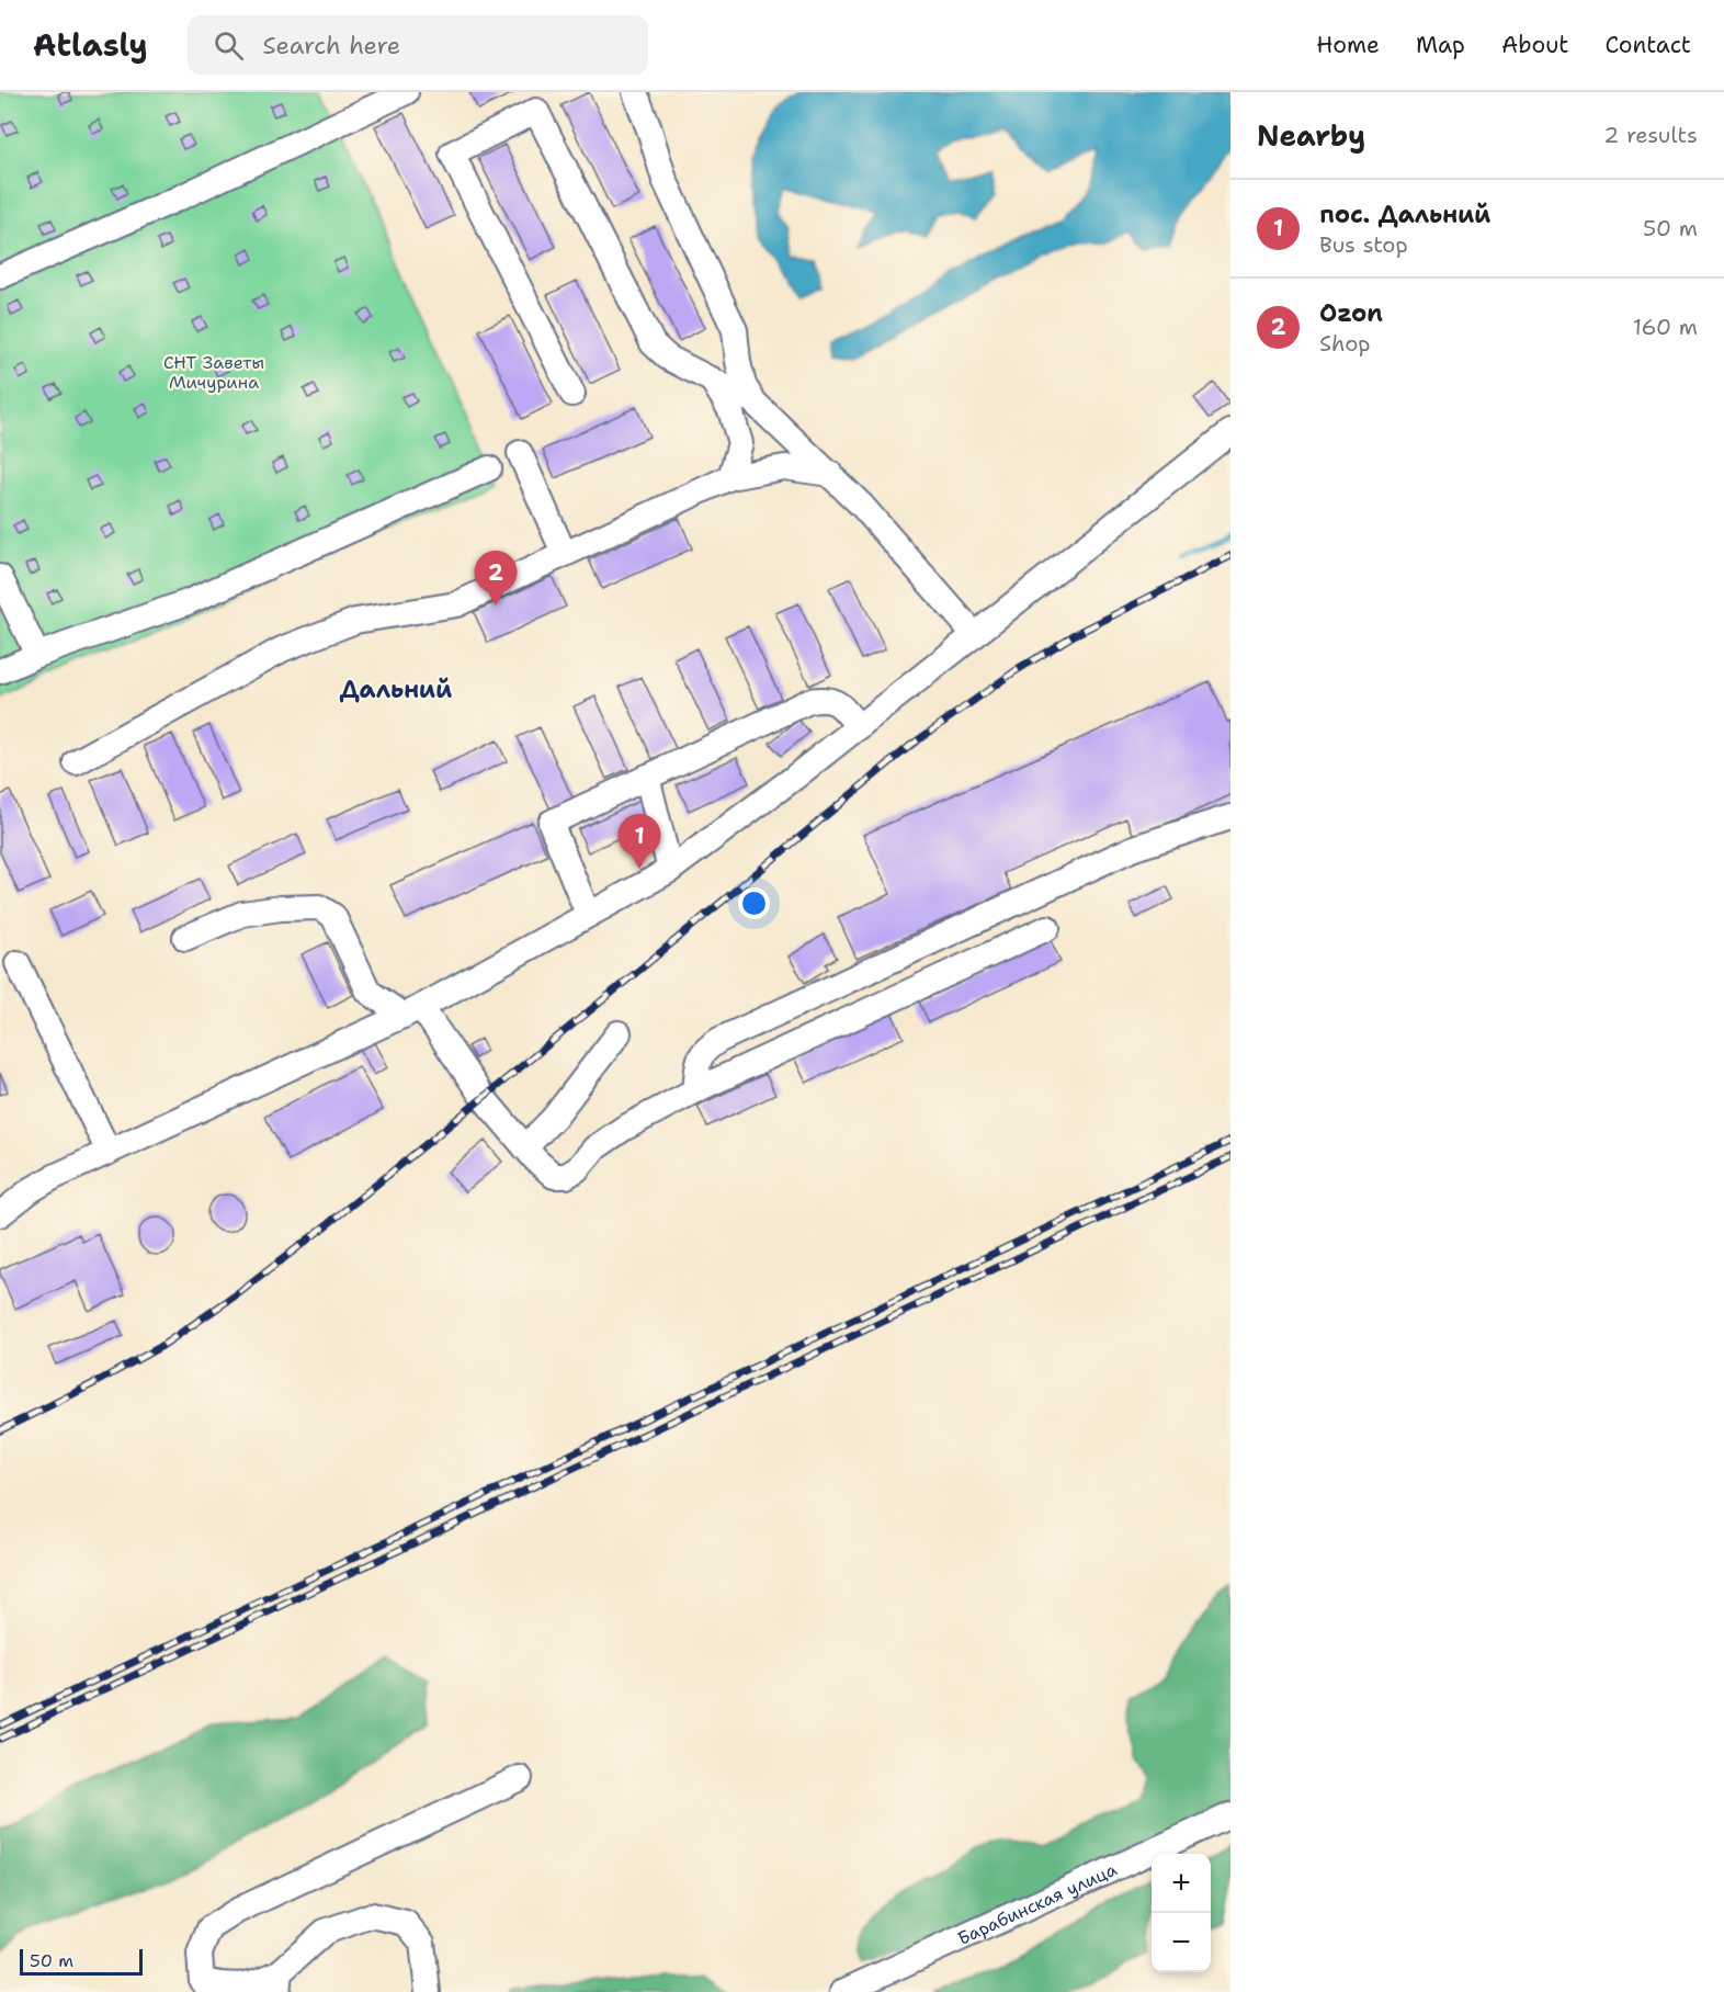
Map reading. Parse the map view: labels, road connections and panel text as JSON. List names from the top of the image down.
{
  "streets": {
    "street": ["Барабинская улица"]
  },
  "districts": ["Дальний"],
  "parks": ["СНТ Заветы Мичурина"],
  "scale_bar": "50 m",
  "page": {
    "header": "Atlasly",
    "search": "Search here",
    "nav": [
      "Home",
      "Map",
      "About",
      "Contact"
    ],
    "heading": ["Nearby", "2 results"],
    "list": [
      {
        "mark": "1",
        "name": "пос. Дальний",
        "note": "Bus stop",
        "value": "50 m"
      },
      {
        "mark": "2",
        "name": "Ozon",
        "note": "Shop",
        "value": "160 m"
      }
    ],
    "pins": ["2", "1"],
    "map_buttons": ["+", "−"],
    "scale": "50 m"
  }
}
